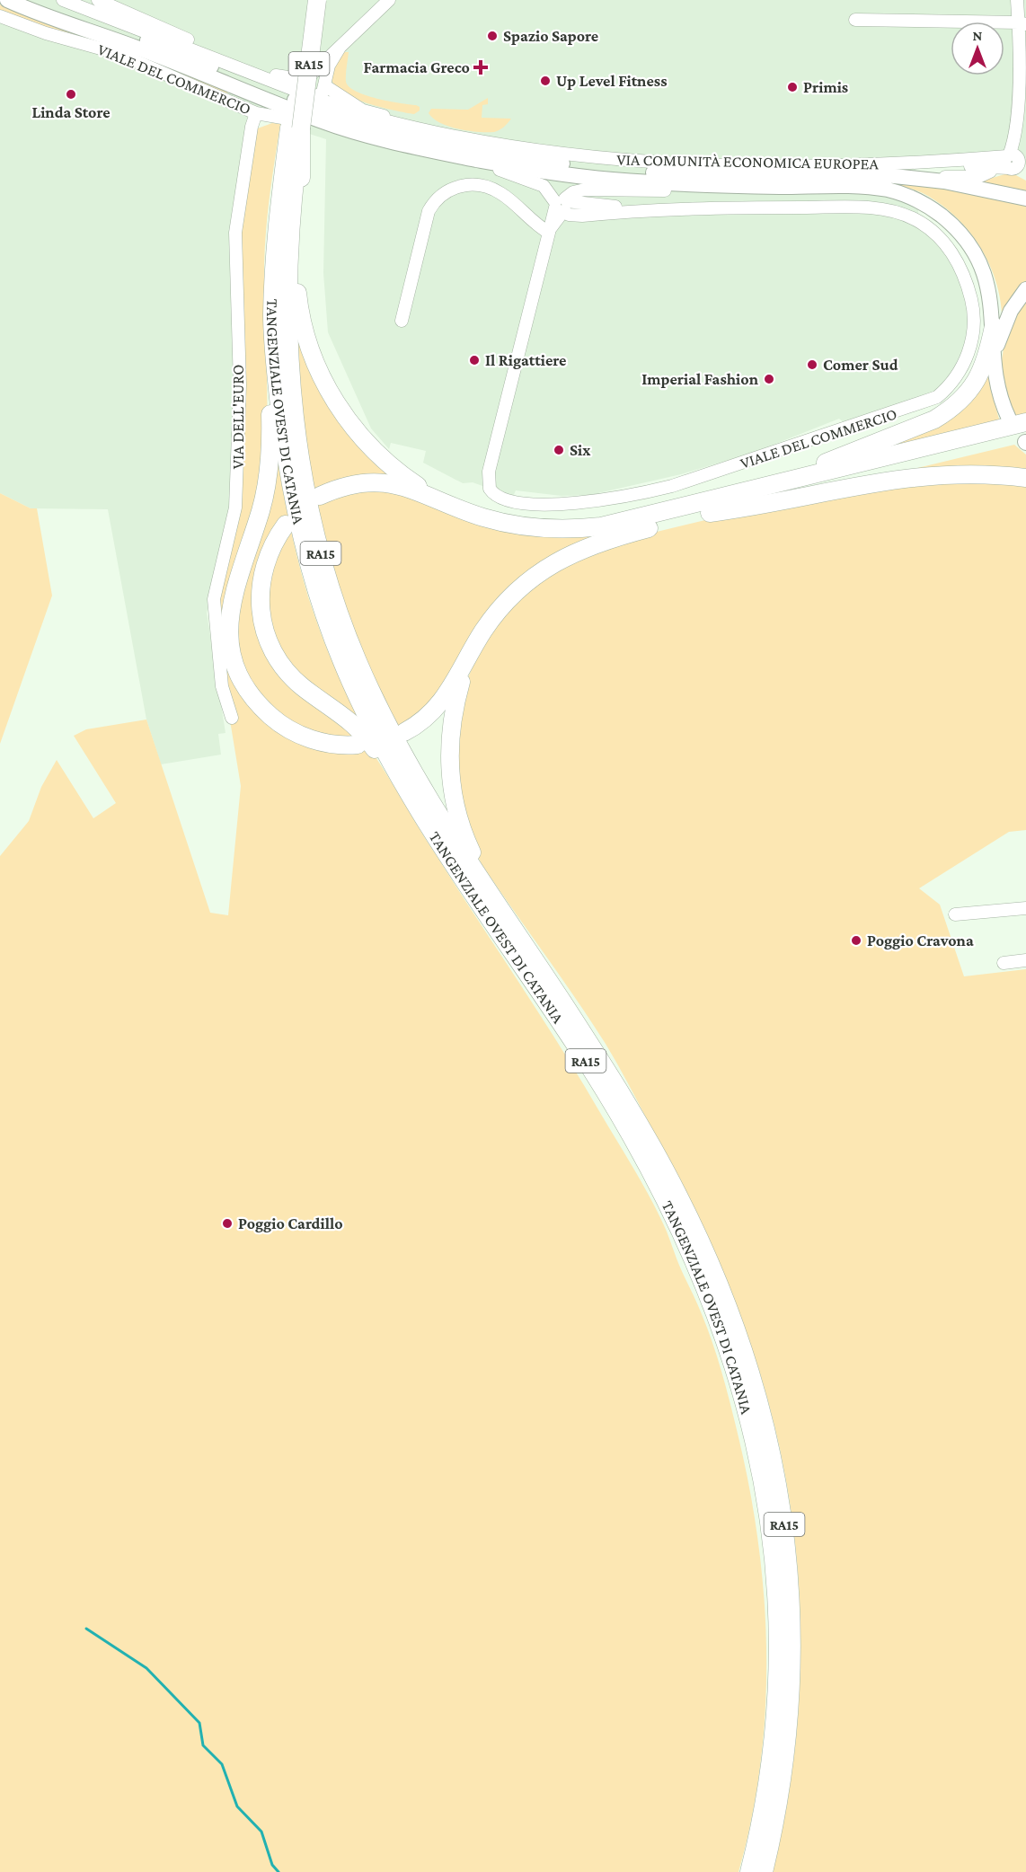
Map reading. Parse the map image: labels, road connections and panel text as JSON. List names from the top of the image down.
{
  "streets": {
    "highway": ["RA15", "TANGENZIALE OVEST DI CATANIA"],
    "street": ["VIALE DEL COMMERCIO", "VIA COMUNITÀ ECONOMICA EUROPEA", "VIA DELL'EURO"]
  },
  "crossings": [
    ["RA15", "TANGENZIALE OVEST DI CATANIA"],
    ["VIALE DEL COMMERCIO", "VIA DELL'EURO"]
  ],
  "places": {
    "other": [
      "Spazio Sapore",
      "Up Level Fitness",
      "Primis",
      "Linda Store",
      "Il Rigattiere",
      "Comer Sud",
      "Imperial Fashion",
      "Six",
      "Poggio Cravona",
      "Poggio Cardillo"
    ],
    "health": ["Farmacia Greco"]
  },
  "north": "top"
}
